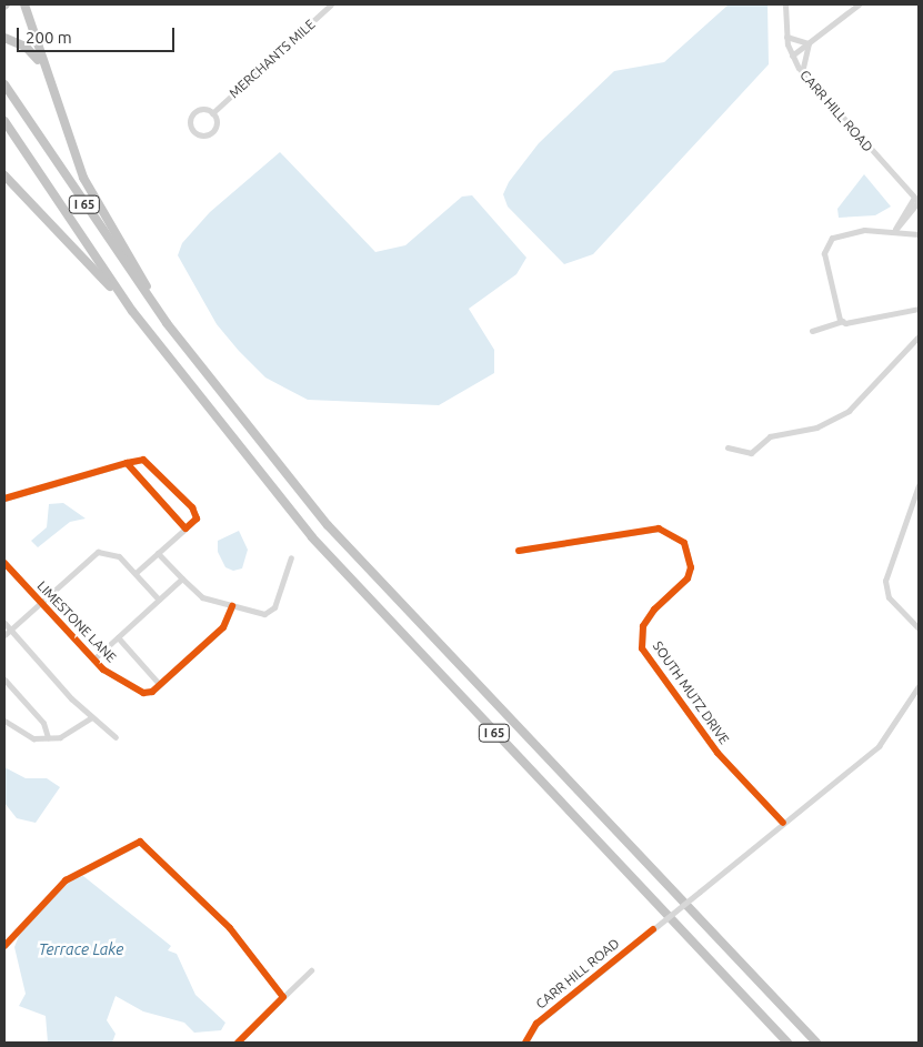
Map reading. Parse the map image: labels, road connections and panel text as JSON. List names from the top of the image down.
{
  "streets": {
    "highway": ["I 65"],
    "street": [
      "MERCHANTS MILE",
      "CARR HILL ROAD",
      "LIMESTONE LANE",
      "SOUTH MUTZ DRIVE"
    ]
  },
  "crossings": [
    ["CARR HILL ROAD", "SOUTH MUTZ DRIVE"]
  ],
  "water": ["Terrace Lake"],
  "scale_bar": "200 m"
}
